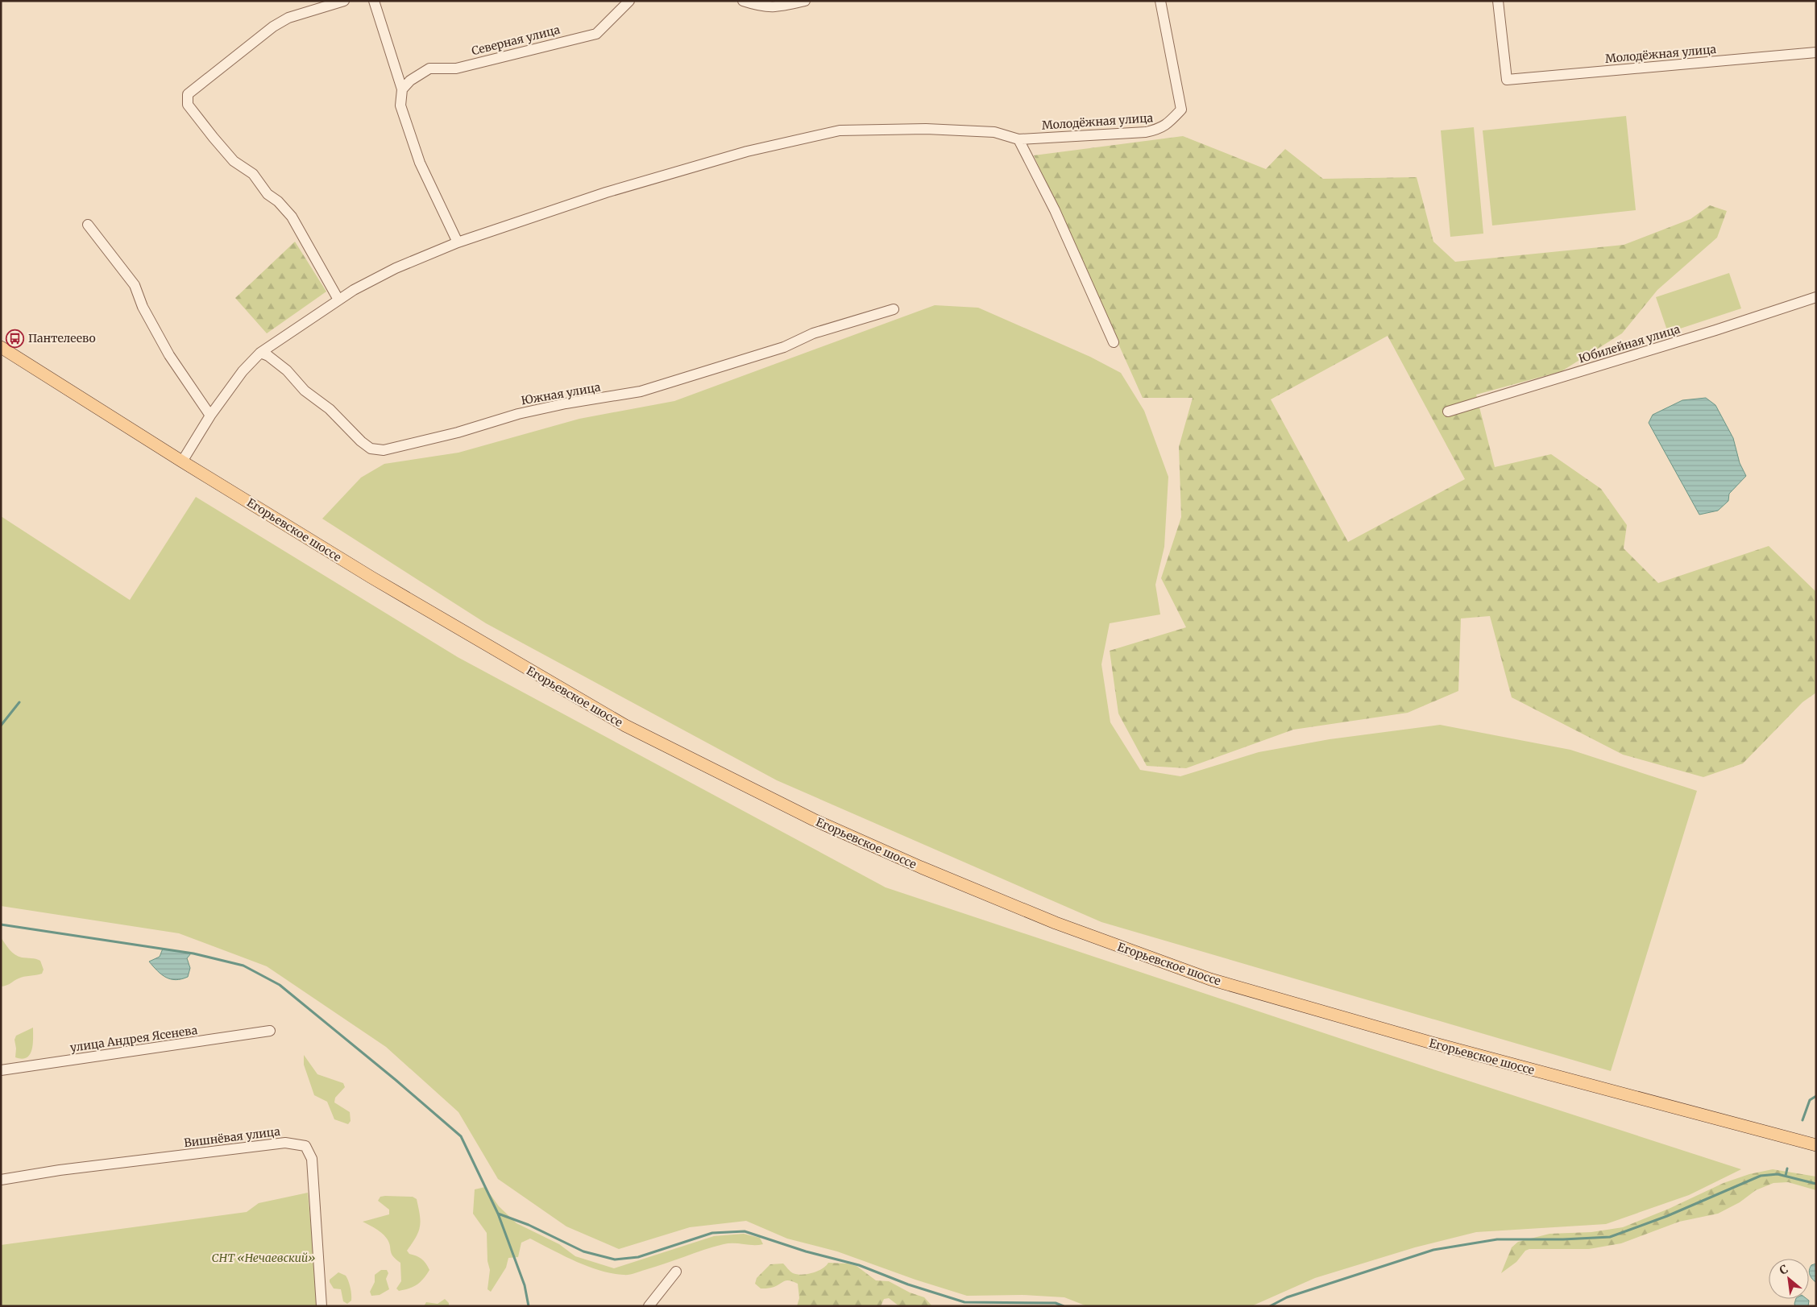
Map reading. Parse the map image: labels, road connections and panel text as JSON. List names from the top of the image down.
{
  "streets": {
    "main road": ["Егорьевское шоссе"],
    "street": [
      "Северная улица",
      "Молодёжная улица",
      "Юбилейная улица",
      "Южная улица",
      "улица Андрея Ясенева",
      "Вишнёвая улица"
    ]
  },
  "parks": ["СНТ «Нечаевский»"],
  "places": {
    "bus stop": ["Пантелеево"]
  },
  "north": "top left"
}
